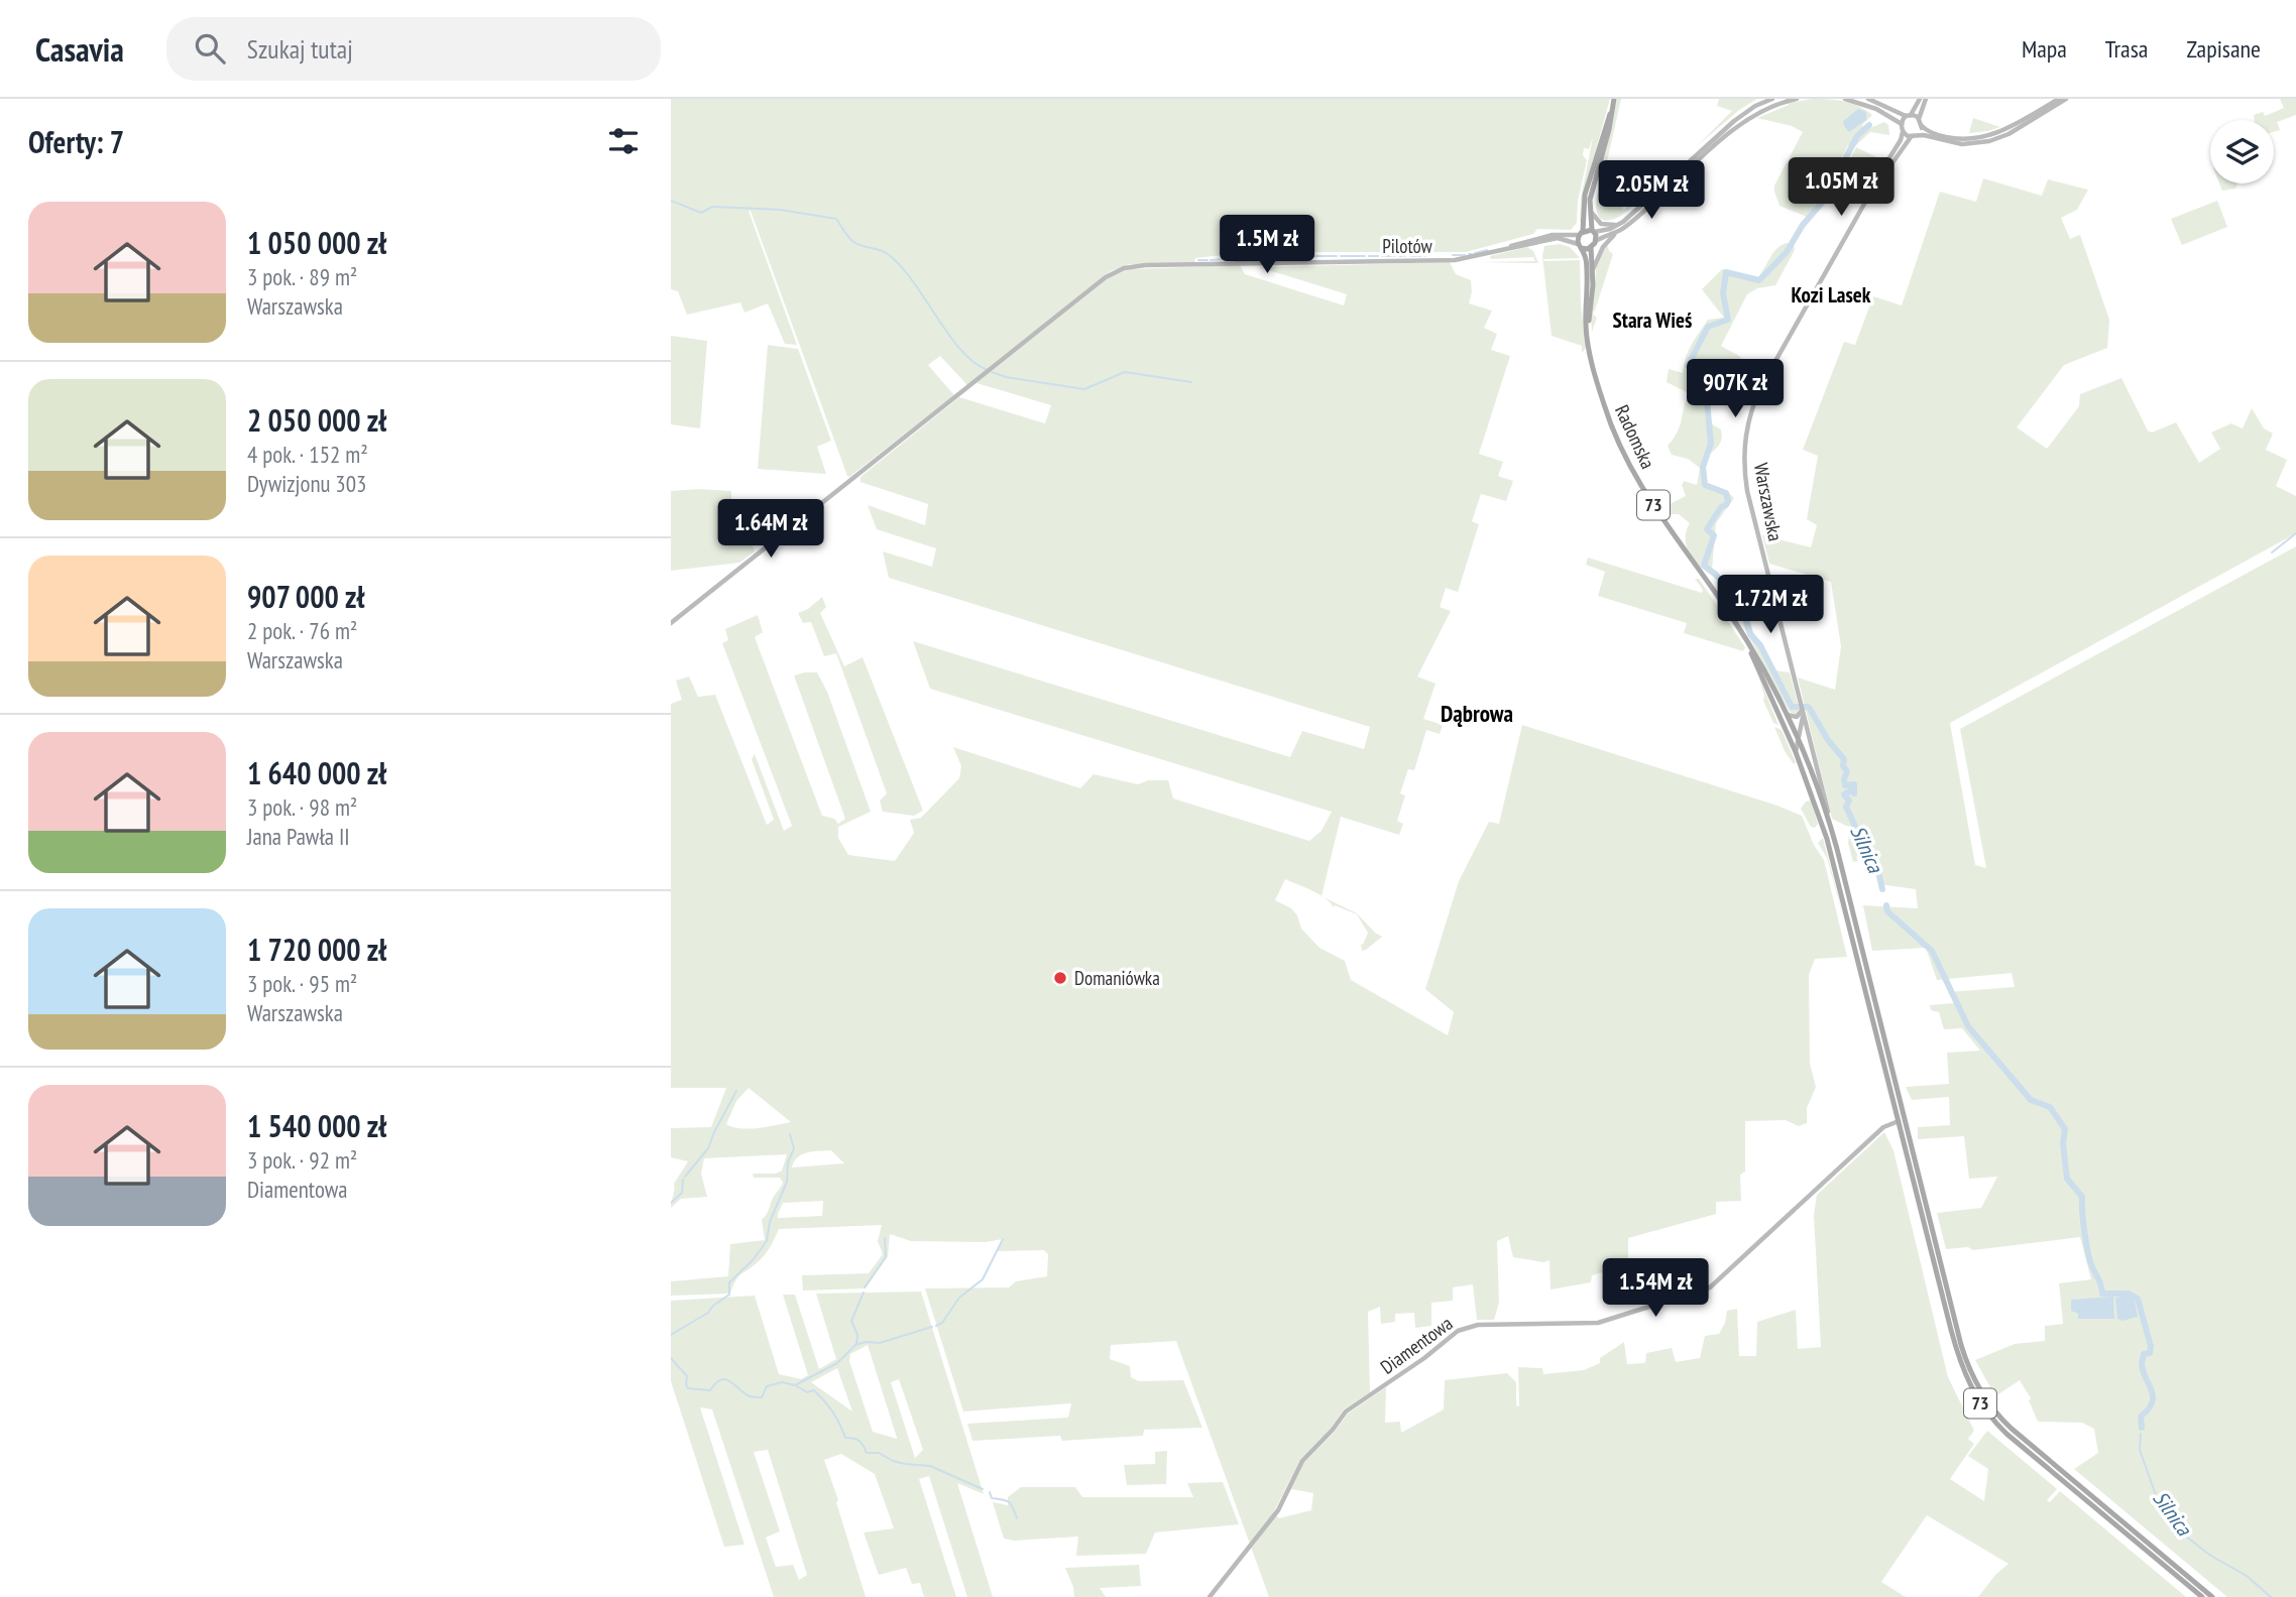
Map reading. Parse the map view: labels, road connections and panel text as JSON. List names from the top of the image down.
{
  "streets": {
    "main road": [
      "Pilotów",
      "Radomska",
      "Warszawska",
      "73",
      "Diamentowa"
    ]
  },
  "crossings": [
    ["Pilotów", "Radomska"],
    ["Pilotów", "73"],
    ["Radomska", "Warszawska"],
    ["Radomska", "73"],
    ["Warszawska", "73"],
    ["73", "Diamentowa"]
  ],
  "districts": ["Kozi Lasek", "Stara Wieś", "Dąbrowa"],
  "water": ["Silnica"],
  "places": ["Domaniówka"],
  "page": {
    "header": "Casavia",
    "search": "Szukaj tutaj",
    "nav": ["Mapa", "Trasa", "Zapisane"],
    "heading": "Oferty: 7",
    "price": [
      "1.05M zł",
      "2.05M zł",
      "1.5M zł",
      "907K zł",
      "1.64M zł",
      "1.72M zł",
      "1.54M zł"
    ],
    "list": [
      {
        "name": "1 050 000 zł",
        "note": "3 pok. · 89 m² · Warszawska"
      },
      {
        "name": "2 050 000 zł",
        "note": "4 pok. · 152 m² · Dywizjonu 303"
      },
      {
        "name": "907 000 zł",
        "note": "2 pok. · 76 m² · Warszawska"
      },
      {
        "name": "1 640 000 zł",
        "note": "3 pok. · 98 m² · Jana Pawła II"
      },
      {
        "name": "1 720 000 zł",
        "note": "3 pok. · 95 m² · Warszawska"
      },
      {
        "name": "1 540 000 zł",
        "note": "3 pok. · 92 m² · Diamentowa"
      }
    ]
  }
}
